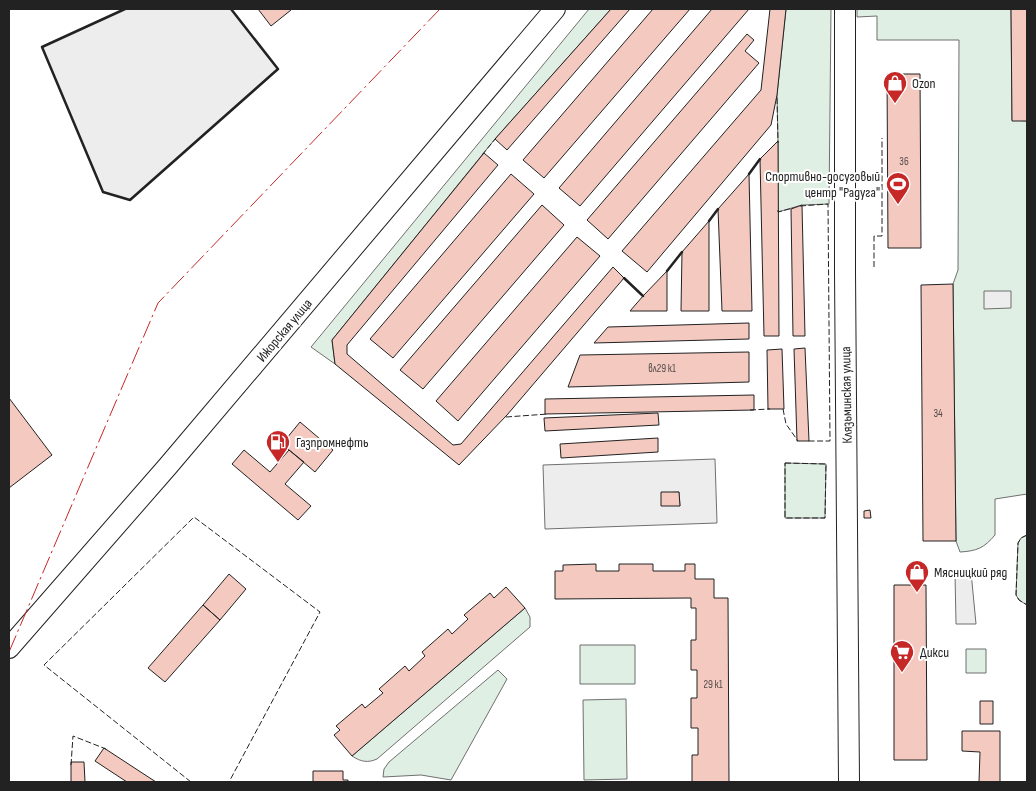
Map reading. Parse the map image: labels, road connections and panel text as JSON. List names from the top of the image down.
{
  "streets": {
    "street": ["Ижорская улица", "Клязьминская улица"]
  },
  "places": {
    "shop": ["Ozon", "Мясницкий ряд"],
    "sports": ["Спортивно-досуговый центр \"Радуга\""],
    "fuel station": ["Газпромнефть"],
    "supermarket": ["Дикси"]
  },
  "house_numbers": [
    "36",
    "вл29 к1",
    "34",
    "29 к1"
  ]
}
